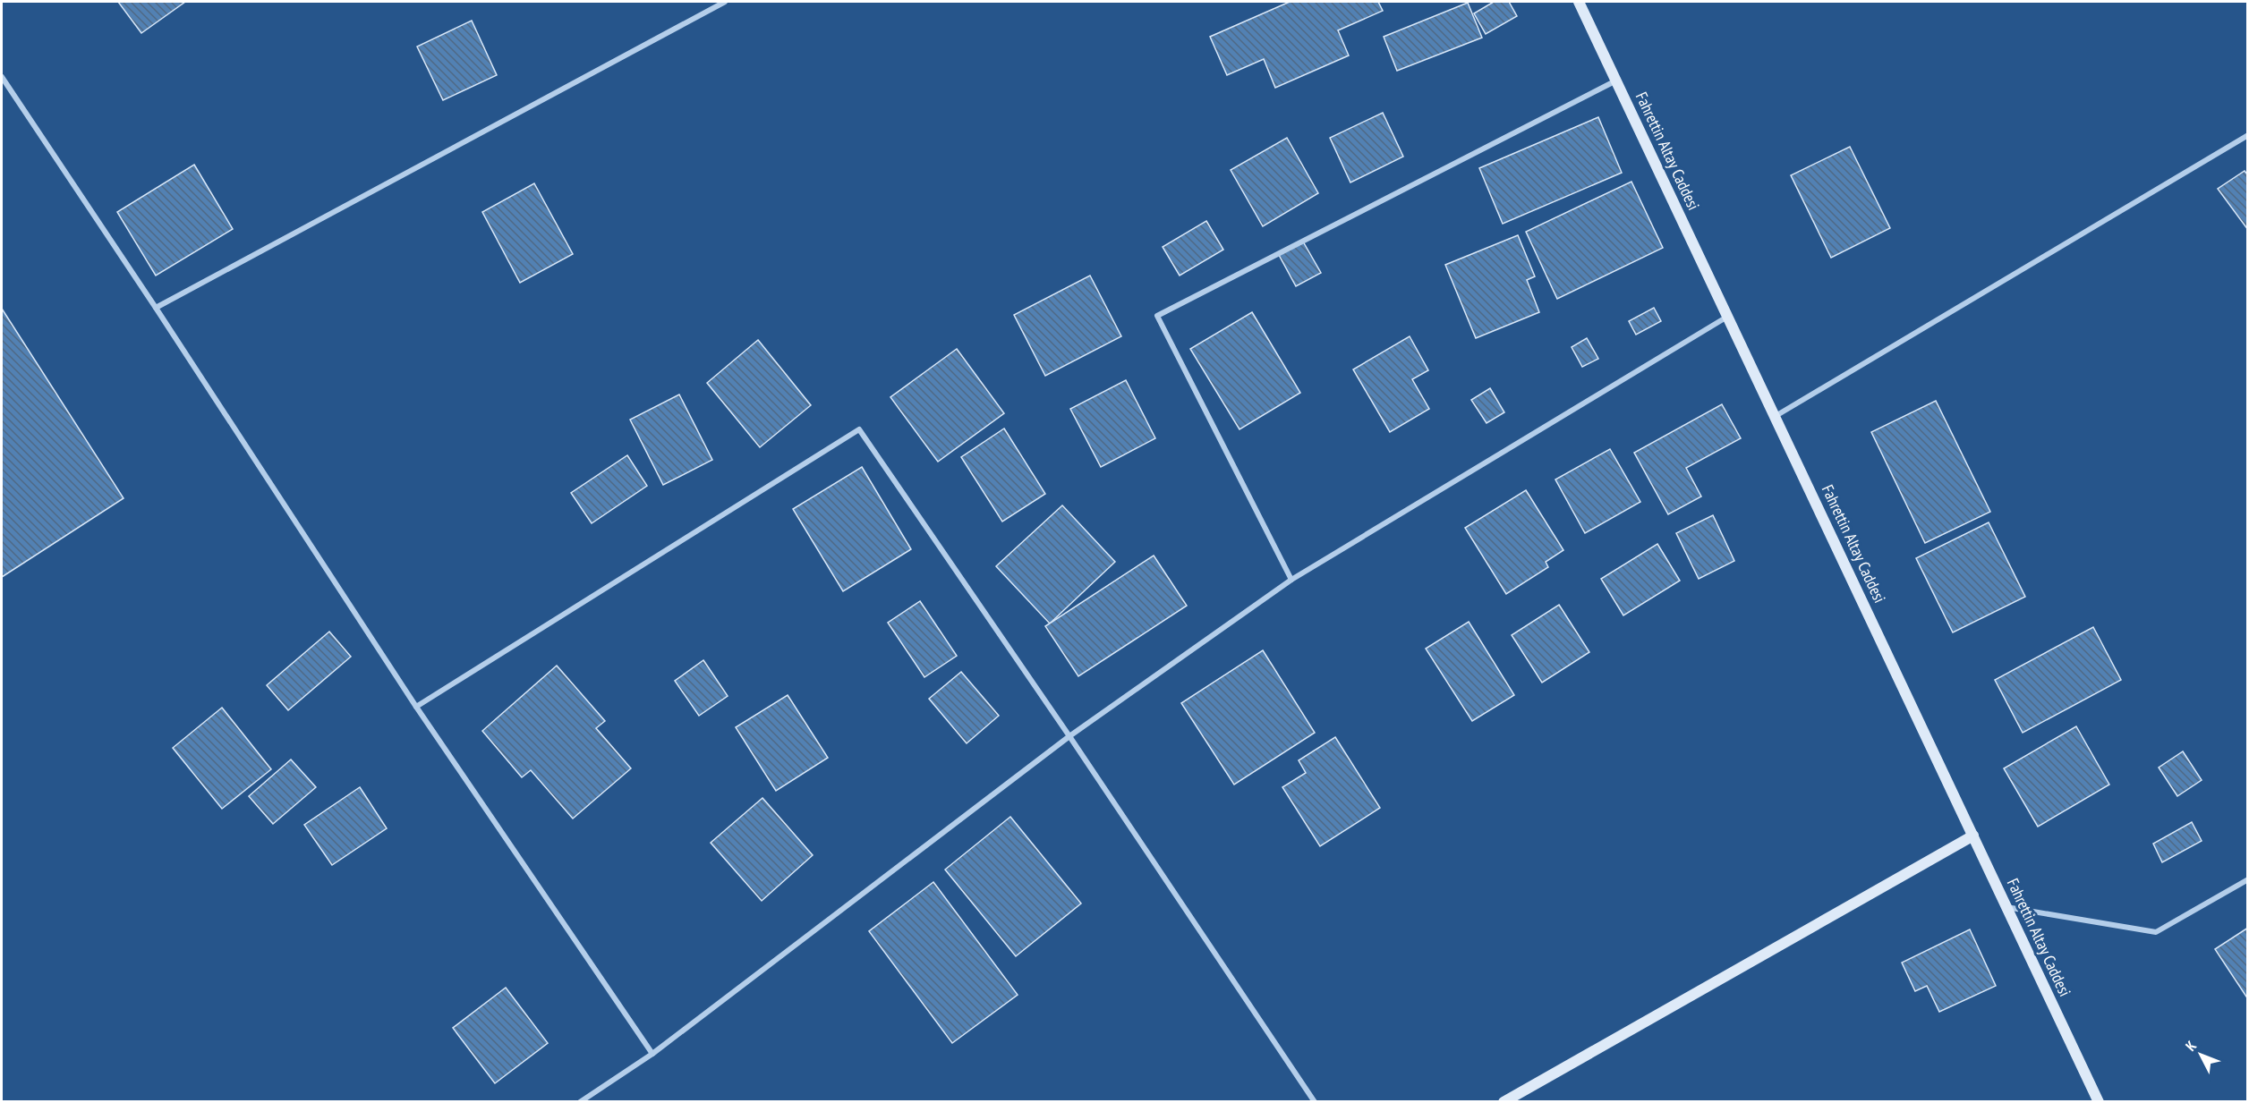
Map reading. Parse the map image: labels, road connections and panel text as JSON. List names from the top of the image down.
{
  "streets": {
    "street": ["Fahrettin Altay Caddesi"]
  },
  "north": "top left"
}
